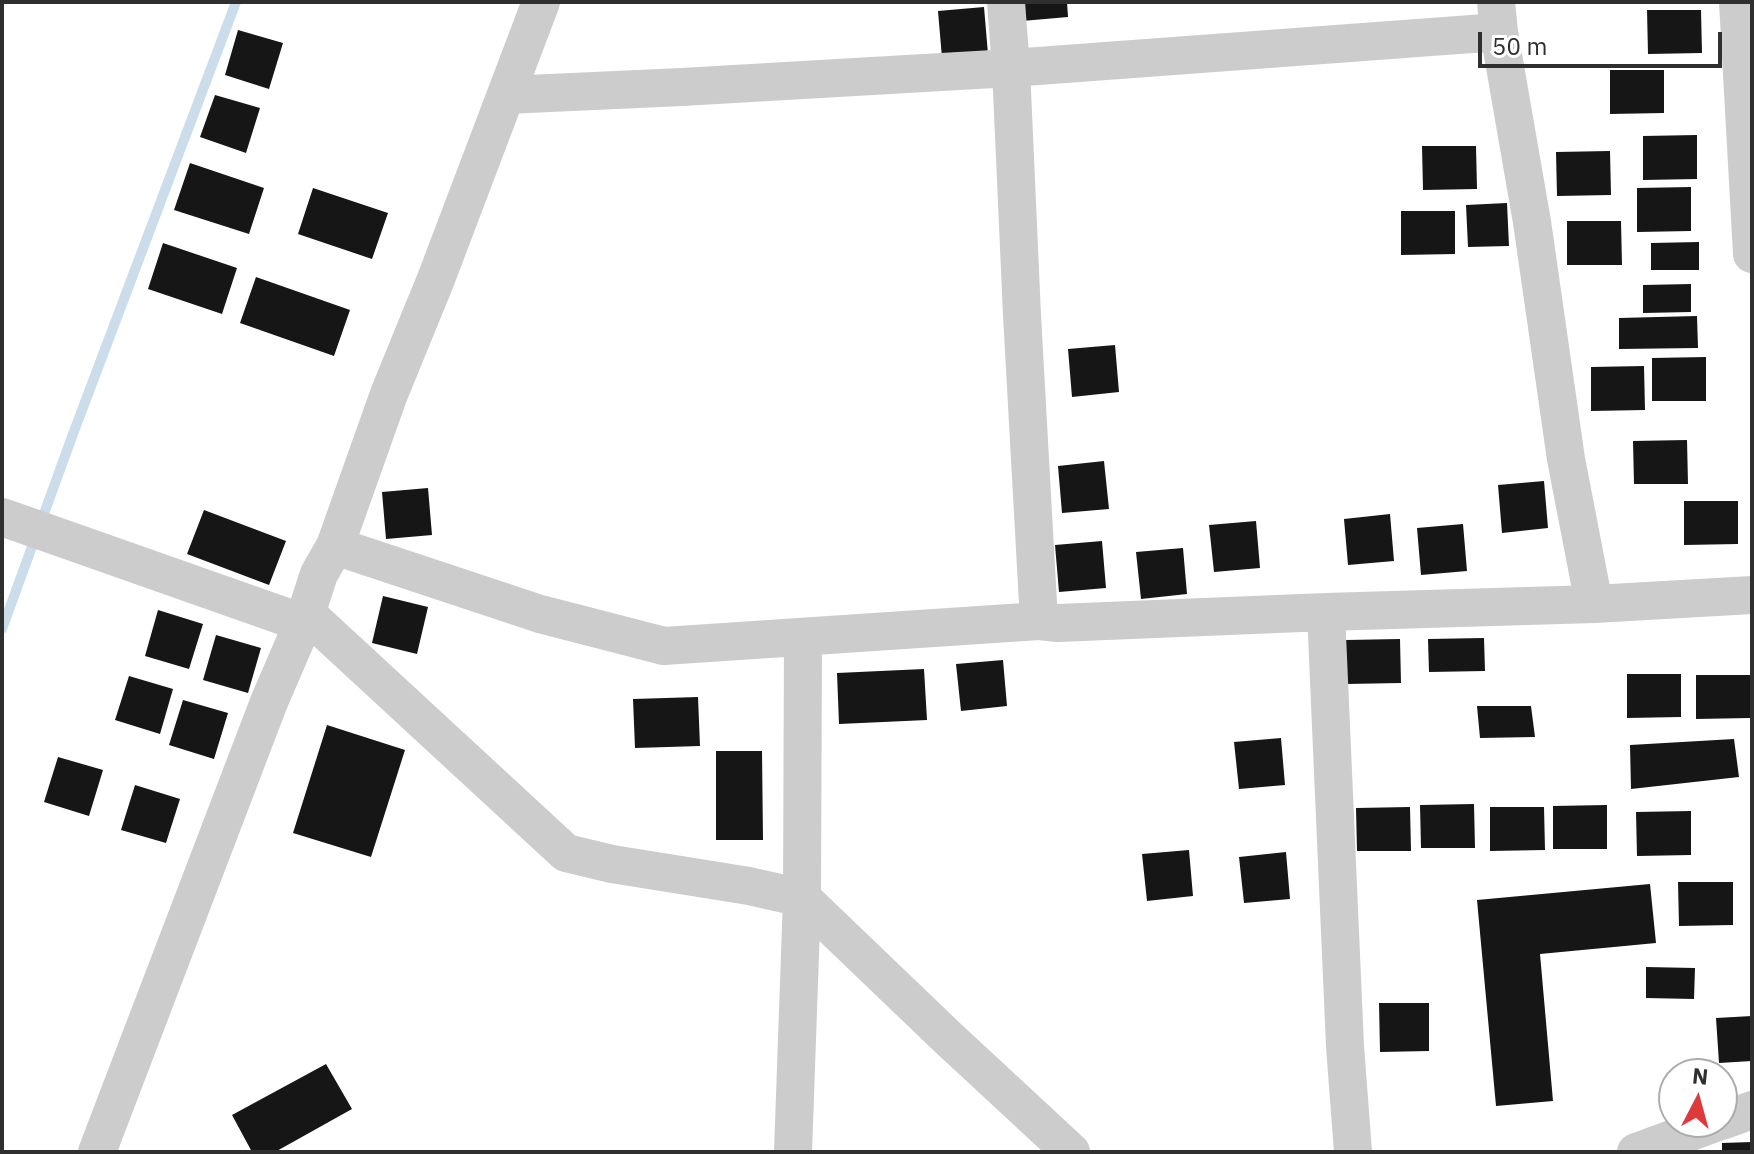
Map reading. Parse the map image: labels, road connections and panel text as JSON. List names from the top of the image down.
{
  "scale_bar": "50 m",
  "north": "top"
}
